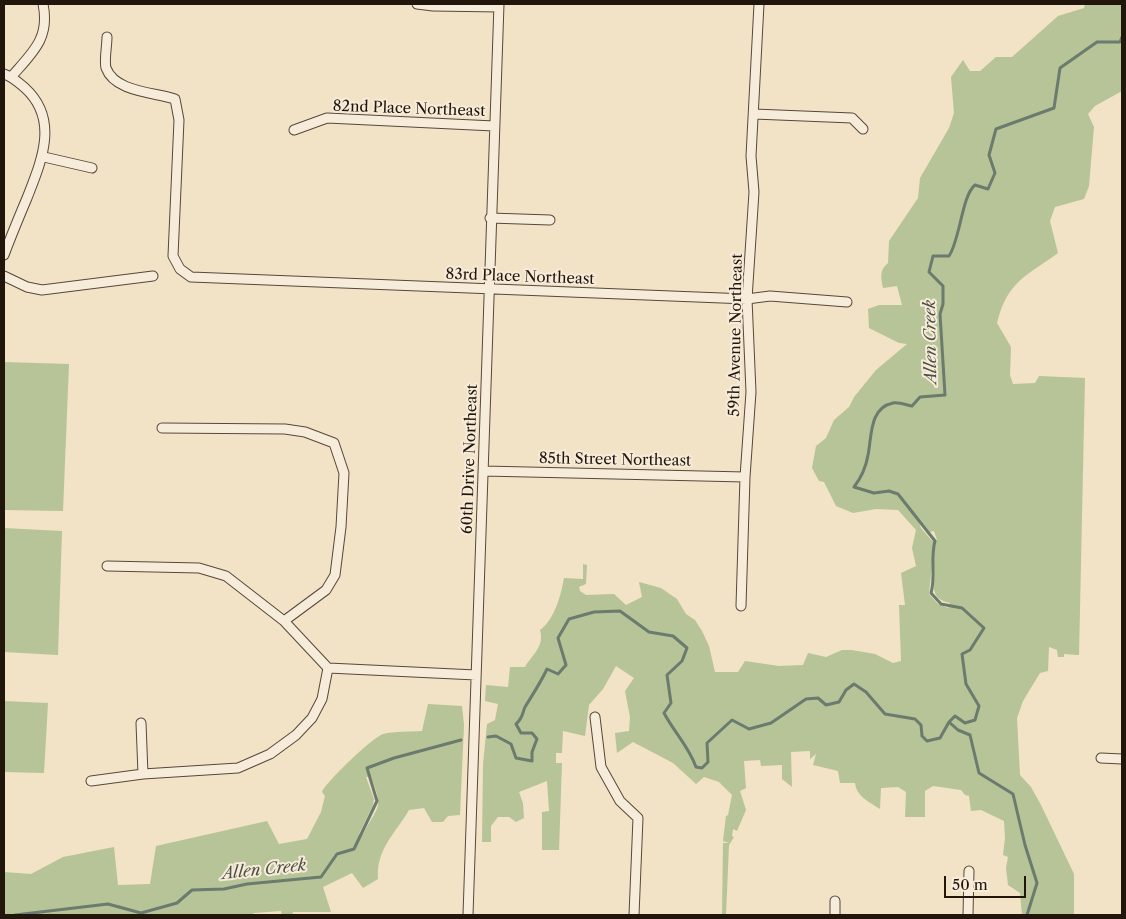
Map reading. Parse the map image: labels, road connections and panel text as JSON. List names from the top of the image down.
{
  "streets": {
    "street": [
      "82nd Place Northeast",
      "83rd Place Northeast",
      "59th Avenue Northeast",
      "60th Drive Northeast",
      "85th Street Northeast"
    ]
  },
  "crossings": [
    ["82nd Place Northeast", "60th Drive Northeast"],
    ["83rd Place Northeast", "59th Avenue Northeast"],
    ["83rd Place Northeast", "60th Drive Northeast"],
    ["59th Avenue Northeast", "85th Street Northeast"],
    ["60th Drive Northeast", "85th Street Northeast"]
  ],
  "water": ["Allen Creek"],
  "scale_bar": "50 m"
}
